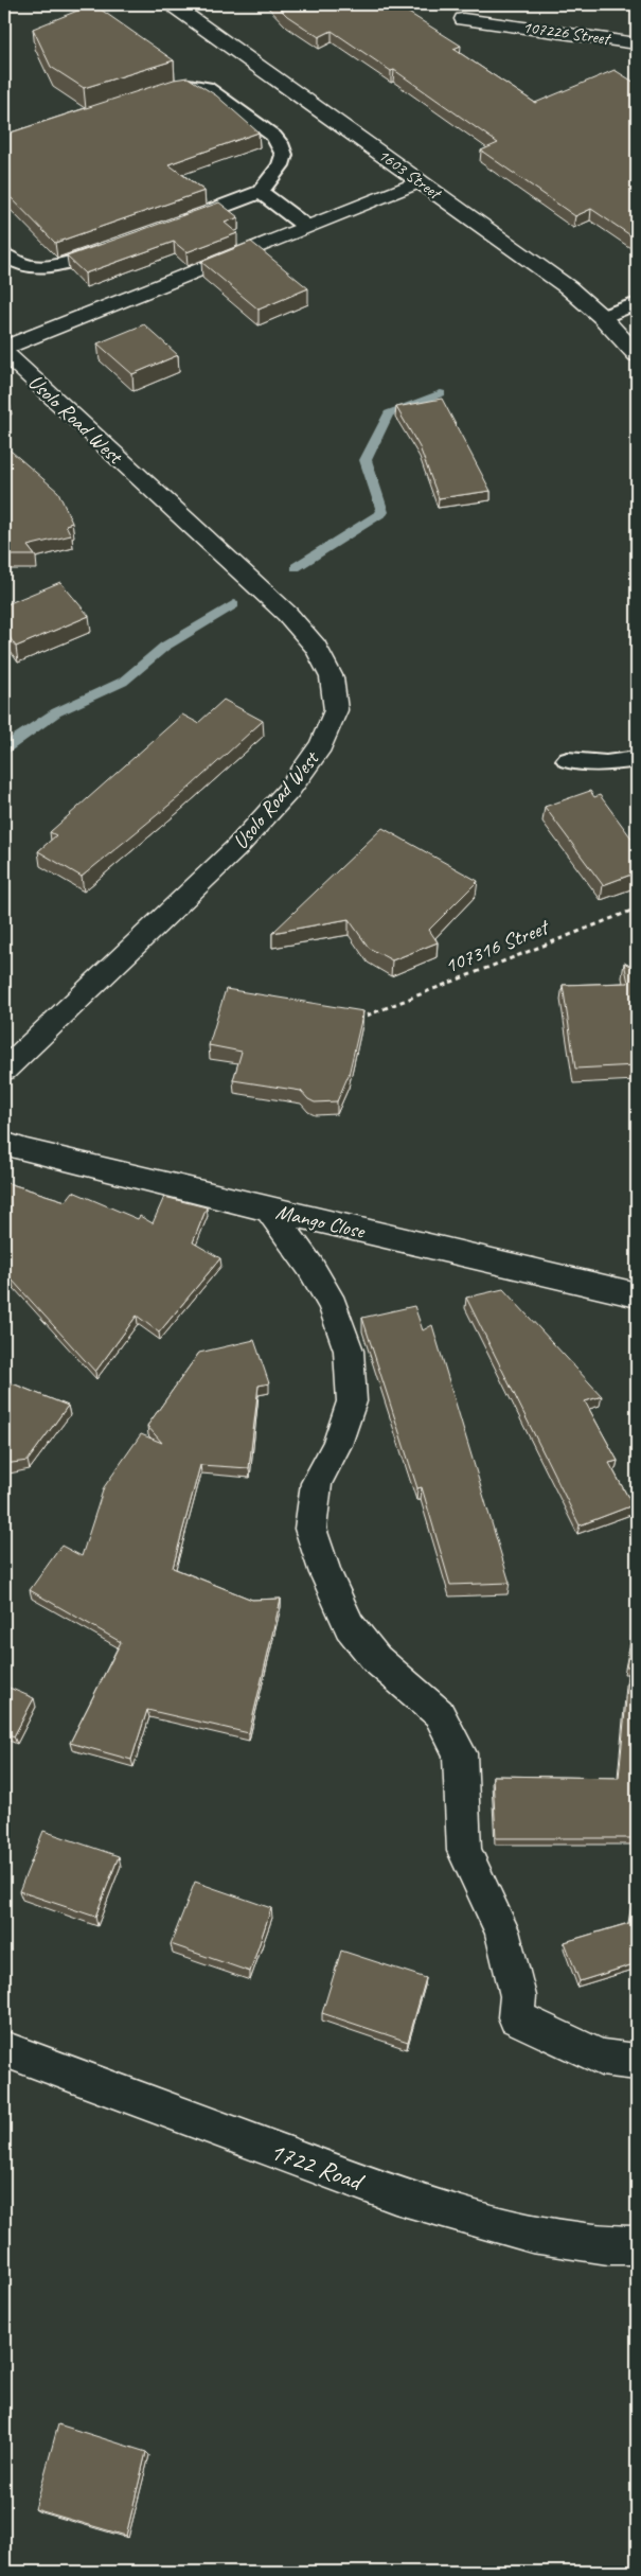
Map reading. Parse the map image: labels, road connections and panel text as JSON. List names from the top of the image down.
{
  "streets": {
    "street": [
      "107226 Street",
      "1603 Street",
      "Usolo Road West",
      "Mango Close",
      "1722 Road"
    ],
    "path": ["107316 Street"]
  }
}
